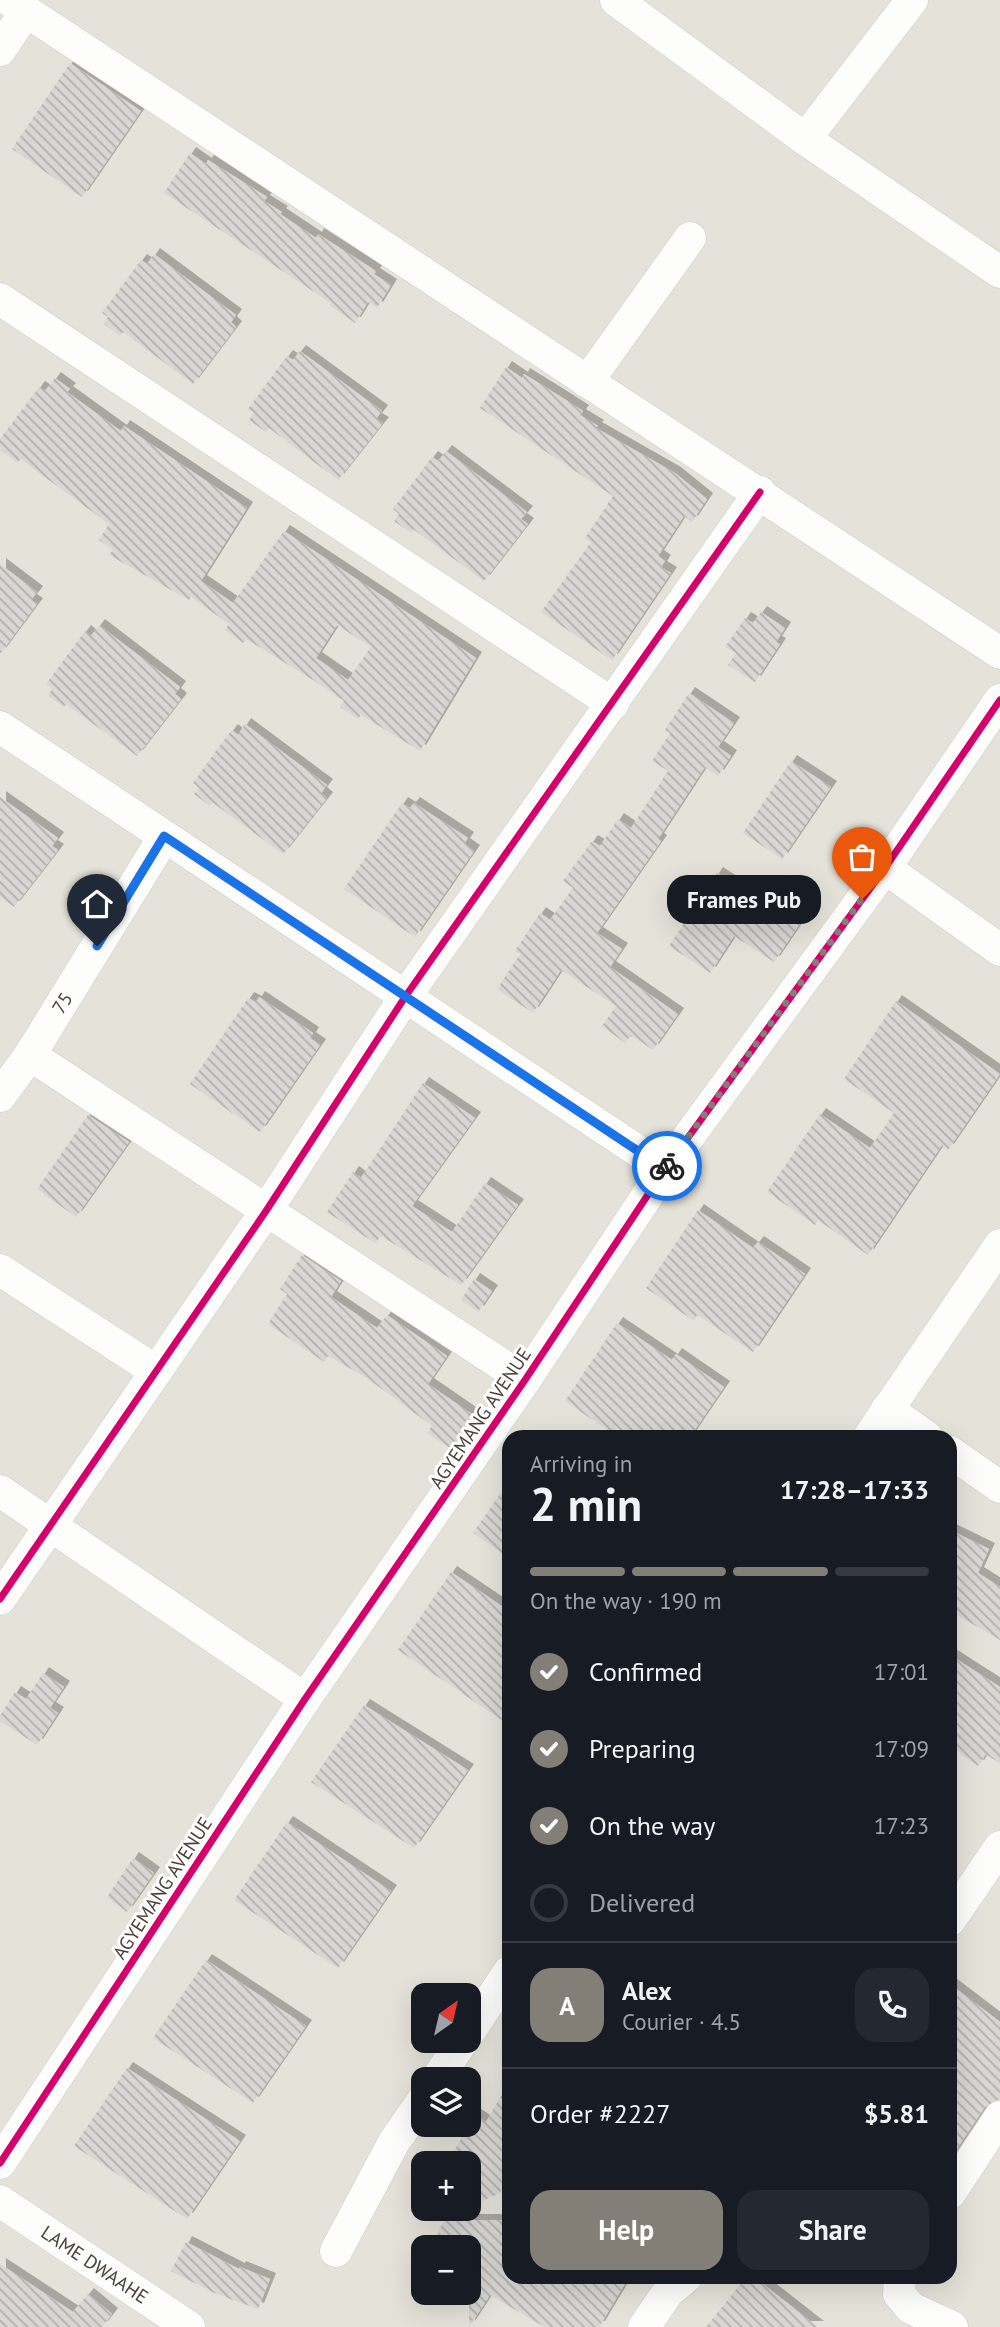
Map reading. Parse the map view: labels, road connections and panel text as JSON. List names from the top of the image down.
{
  "streets": {
    "street": ["75", "AGYEMANG AVENUE", "LAME DWAAHE"]
  },
  "places": ["Frames Pub"],
  "north": "top right",
  "page": {
    "bubble": "Frames Pub",
    "heading": ["2 min", "Arriving in", "17:28–17:33"],
    "panel": [
      "Alex",
      "Courier · 4.5",
      "Order #2227",
      "$5.81"
    ],
    "bar": "On the way · 190 m",
    "list": [
      ["Confirmed", "17:01"],
      ["Preparing", "17:09"],
      ["On the way", "17:23"],
      "Delivered"
    ],
    "round": "A",
    "map_buttons": ["+", "−"],
    "buttons": ["Help", "Share"]
  }
}
